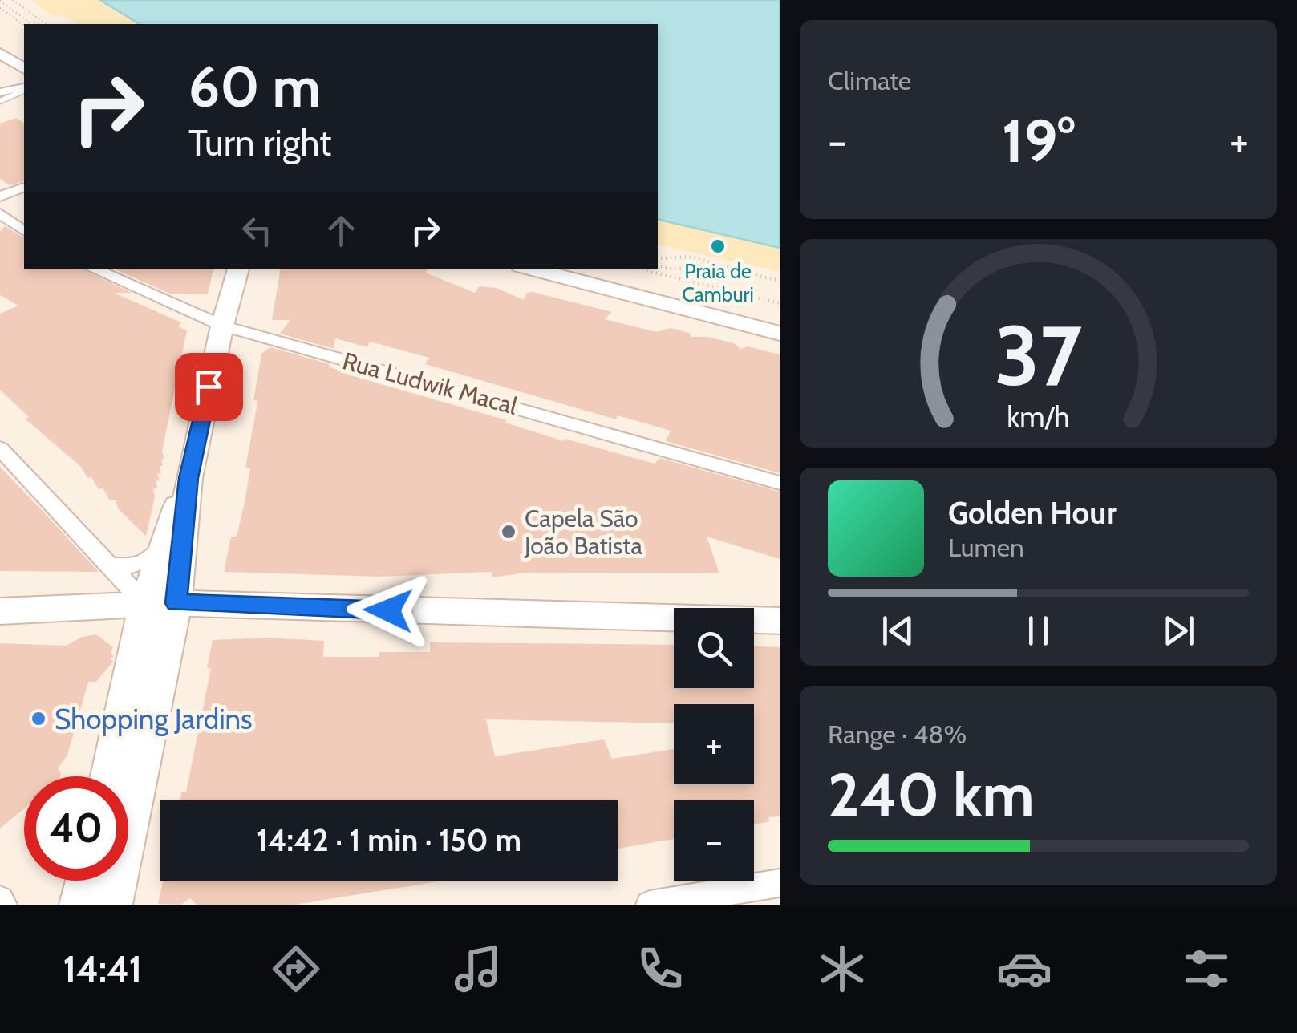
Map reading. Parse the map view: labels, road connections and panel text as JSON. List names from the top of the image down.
{
  "streets": {
    "street": ["Rua Ludwik Macal"]
  },
  "places": ["Praia de Camburi", "Capela São João Batista", "Shopping Jardins"],
  "page": {
    "tile": [
      "Climate",
      ["Range · 48%", "240 km"]
    ],
    "turn": ["60 m", "Turn right"],
    "heat": ["−", "19°", "+"],
    "song": ["Golden Hour", "Lumen"],
    "map_buttons": ["+", "−"],
    "limit": "40",
    "trip": "14:42 · 1 min · 150 m",
    "tabs": "14:41",
    "gauge": ["37", "km/h"]
  }
}
